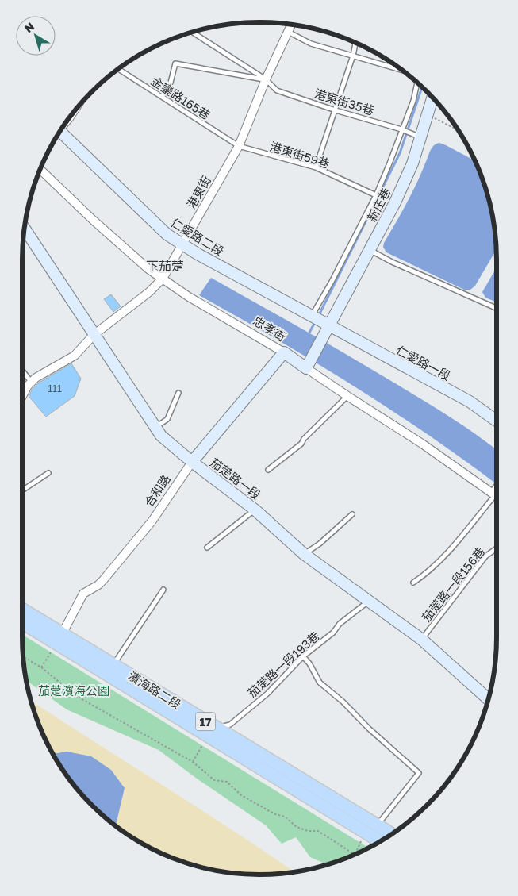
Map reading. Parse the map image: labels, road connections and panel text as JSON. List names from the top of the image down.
{
  "streets": {
    "main road": ["濱海路二段", "17"],
    "street": [
      "港東街",
      "新庄巷",
      "仁愛路二段",
      "忠孝街",
      "仁愛路一段",
      "茄萣路一段",
      "合和路"
    ],
    "lane": [
      "金鑾路165巷",
      "港東街35巷",
      "港東街59巷",
      "茄萣路一段156巷",
      "茄萣路一段193巷"
    ]
  },
  "crossings": [
    ["金鑾路165巷", "港東街59巷"],
    ["金鑾路165巷", "港東街"],
    ["港東街35巷", "港東街"],
    ["港東街35巷", "新庄巷"],
    ["港東街59巷", "港東街"],
    ["港東街", "仁愛路二段"],
    ["港東街", "忠孝街"],
    ["港東街", "茄萣路一段"],
    ["新庄巷", "仁愛路二段"],
    ["新庄巷", "忠孝街"],
    ["新庄巷", "仁愛路一段"],
    ["仁愛路二段", "仁愛路一段"],
    ["忠孝街", "合和路"],
    ["茄萣路一段", "合和路"],
    ["茄萣路一段", "茄萣路一段156巷"],
    ["茄萣路一段", "茄萣路一段193巷"],
    ["合和路", "濱海路二段"],
    ["茄萣路一段193巷", "濱海路二段"]
  ],
  "districts": ["下茄萣"],
  "parks": ["茄萣濱海公園"],
  "house_numbers": ["111"],
  "north": "top left"
}
